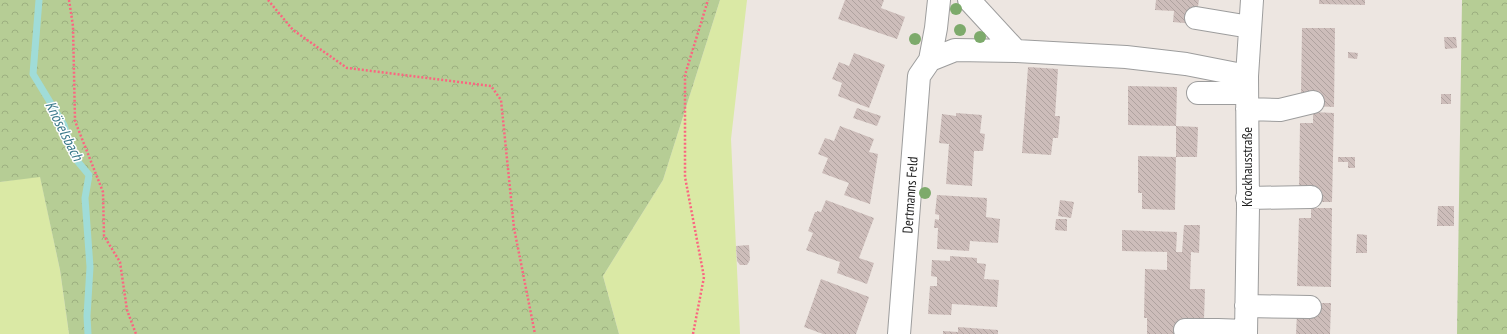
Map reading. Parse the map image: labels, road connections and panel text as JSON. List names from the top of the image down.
{
  "streets": {
    "street": ["Krockhausstraße", "Dertmanns Feld"]
  },
  "water": ["Knöselsbach"]
}
